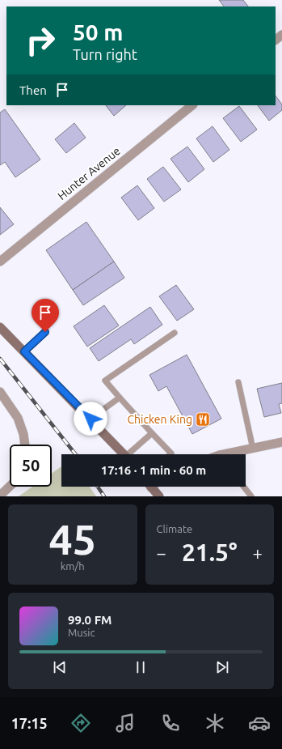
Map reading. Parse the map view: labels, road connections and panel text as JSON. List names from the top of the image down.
{
  "streets": {
    "street": ["Hunter Avenue"]
  },
  "places": {
    "restaurant": ["Chicken King"]
  },
  "page": {
    "turn": ["50 m", "Turn right"],
    "then": "Then",
    "limit": "50",
    "trip": "17:16 · 1 min · 60 m",
    "tile": [
      ["45", "km/h"],
      "Climate"
    ],
    "heat": ["−", "21.5°", "+"],
    "song": ["99.0 FM", "Music"],
    "tabs": "17:15"
  }
}
